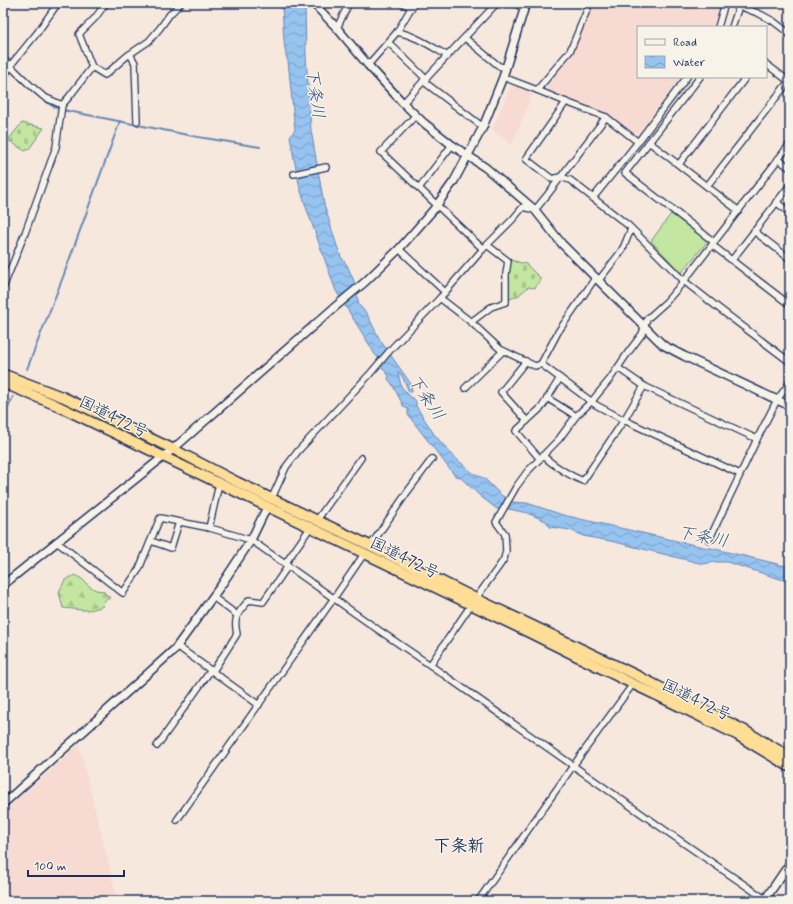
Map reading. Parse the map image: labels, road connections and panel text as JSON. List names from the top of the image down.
{
  "streets": {
    "highway": ["国道472号"]
  },
  "districts": ["下条新"],
  "water": ["下条川"],
  "legend": ["Road", "Water"],
  "scale_bar": "100 m"
}
